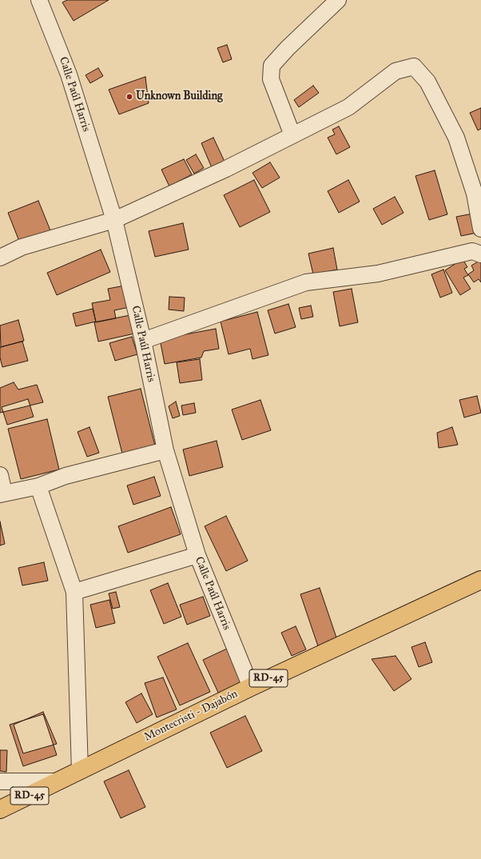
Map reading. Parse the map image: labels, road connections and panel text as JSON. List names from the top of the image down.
{
  "streets": {
    "main road": ["RD-45", "Montecristi - Dajabón"],
    "street": ["Calle Paúl Harris"]
  },
  "crossings": [
    ["Calle Paúl Harris", "Montecristi - Dajabón"],
    ["RD-45", "Montecristi - Dajabón"]
  ],
  "places": ["Unknown Building"]
}
